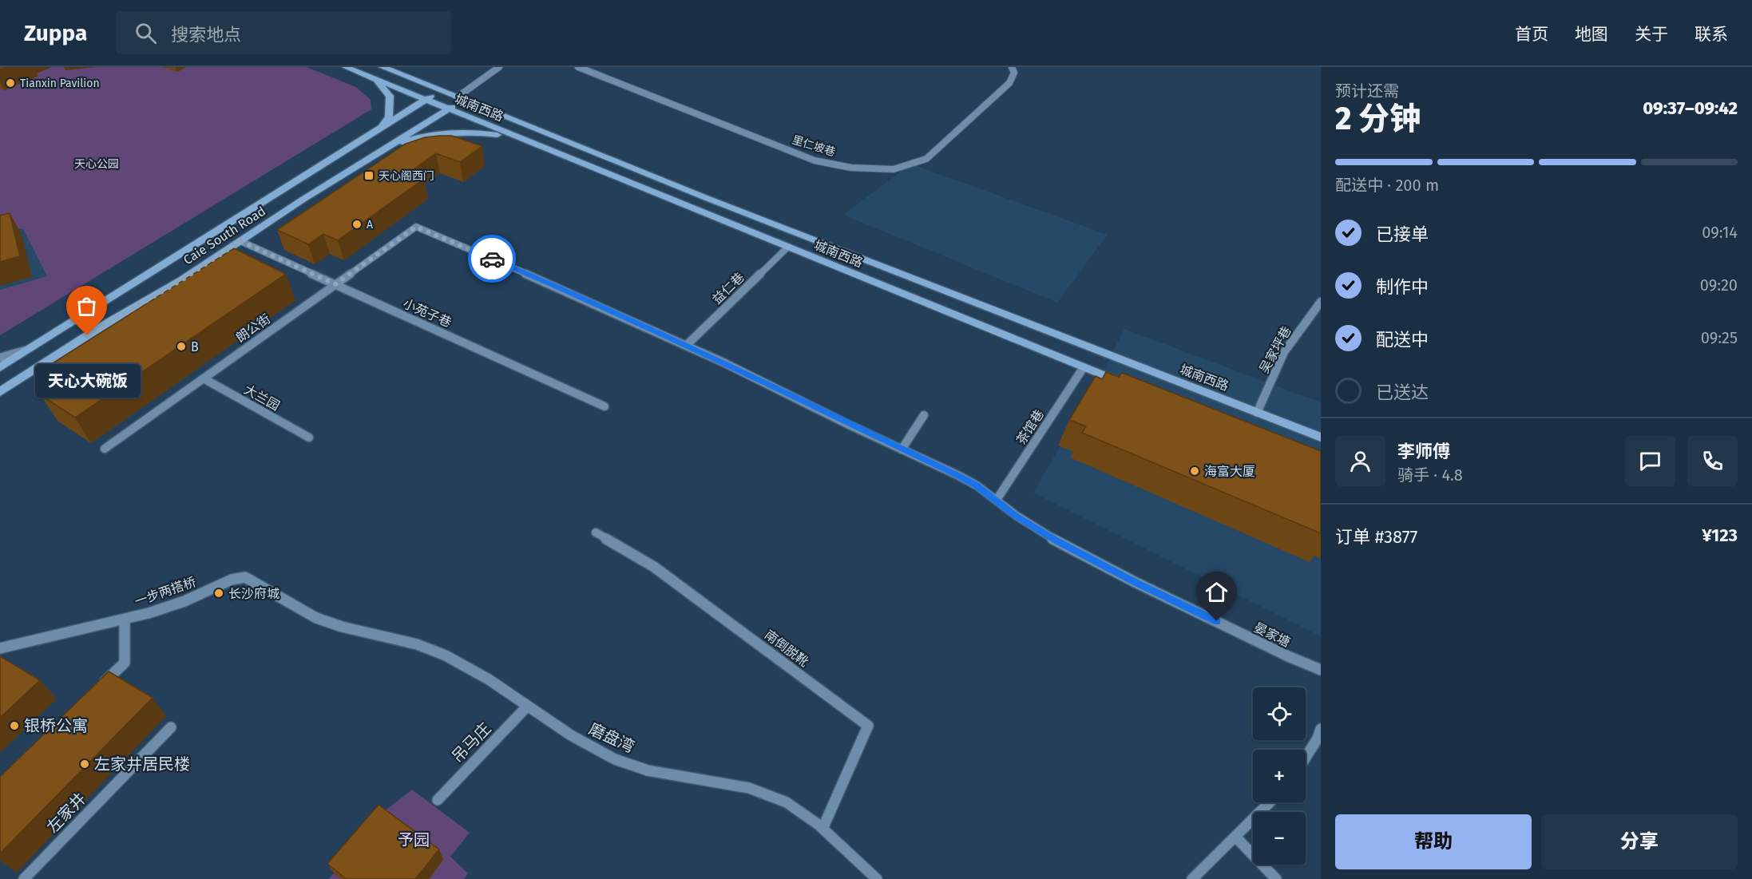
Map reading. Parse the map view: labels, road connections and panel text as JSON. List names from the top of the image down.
{
  "streets": {
    "main road": ["城南西路", "Caie South Road"],
    "street": [
      "里仁坡巷",
      "益仁巷",
      "小苑子巷",
      "朗公街",
      "吴家坪巷",
      "大兰园",
      "茶馆巷",
      "一步两搭桥",
      "晏家塘",
      "南倒脱靴",
      "磨盘湾",
      "吊马庄",
      "左家井"
    ]
  },
  "crossings": [
    ["城南西路", "Caie South Road"],
    ["城南西路", "益仁巷"],
    ["城南西路", "吴家坪巷"],
    ["城南西路", "茶馆巷"],
    ["Caie South Road", "小苑子巷"],
    ["益仁巷", "晏家塘"],
    ["小苑子巷", "朗公街"],
    ["朗公街", "大兰园"],
    ["朗公街", "晏家塘"],
    ["茶馆巷", "晏家塘"],
    ["一步两搭桥", "磨盘湾"],
    ["南倒脱靴", "磨盘湾"],
    ["磨盘湾", "吊马庄"]
  ],
  "parks": ["天心公园", "予园"],
  "places": {
    "other": [
      "Tianxin Pavilion",
      "A",
      "天心大碗饭",
      "B",
      "海富大厦",
      "长沙府城",
      "银桥公寓",
      "左家井居民楼"
    ],
    "transit": ["天心阁西门"]
  },
  "page": {
    "header": "Zuppa",
    "search": "搜索地点",
    "nav": [
      "首页",
      "地图",
      "关于",
      "联系"
    ],
    "heading": ["2 分钟", "预计还需", "09:37–09:42"],
    "panel": [
      "李师傅",
      "骑手 · 4.8",
      "订单 #3877",
      "¥123"
    ],
    "bar": "配送中 · 200 m",
    "list": [
      ["已接单", "09:14"],
      ["制作中", "09:20"],
      ["配送中", "09:25"],
      "已送达"
    ],
    "bubble": "天心大碗饭",
    "map_buttons": ["+", "−"],
    "buttons": ["帮助", "分享"]
  }
}
